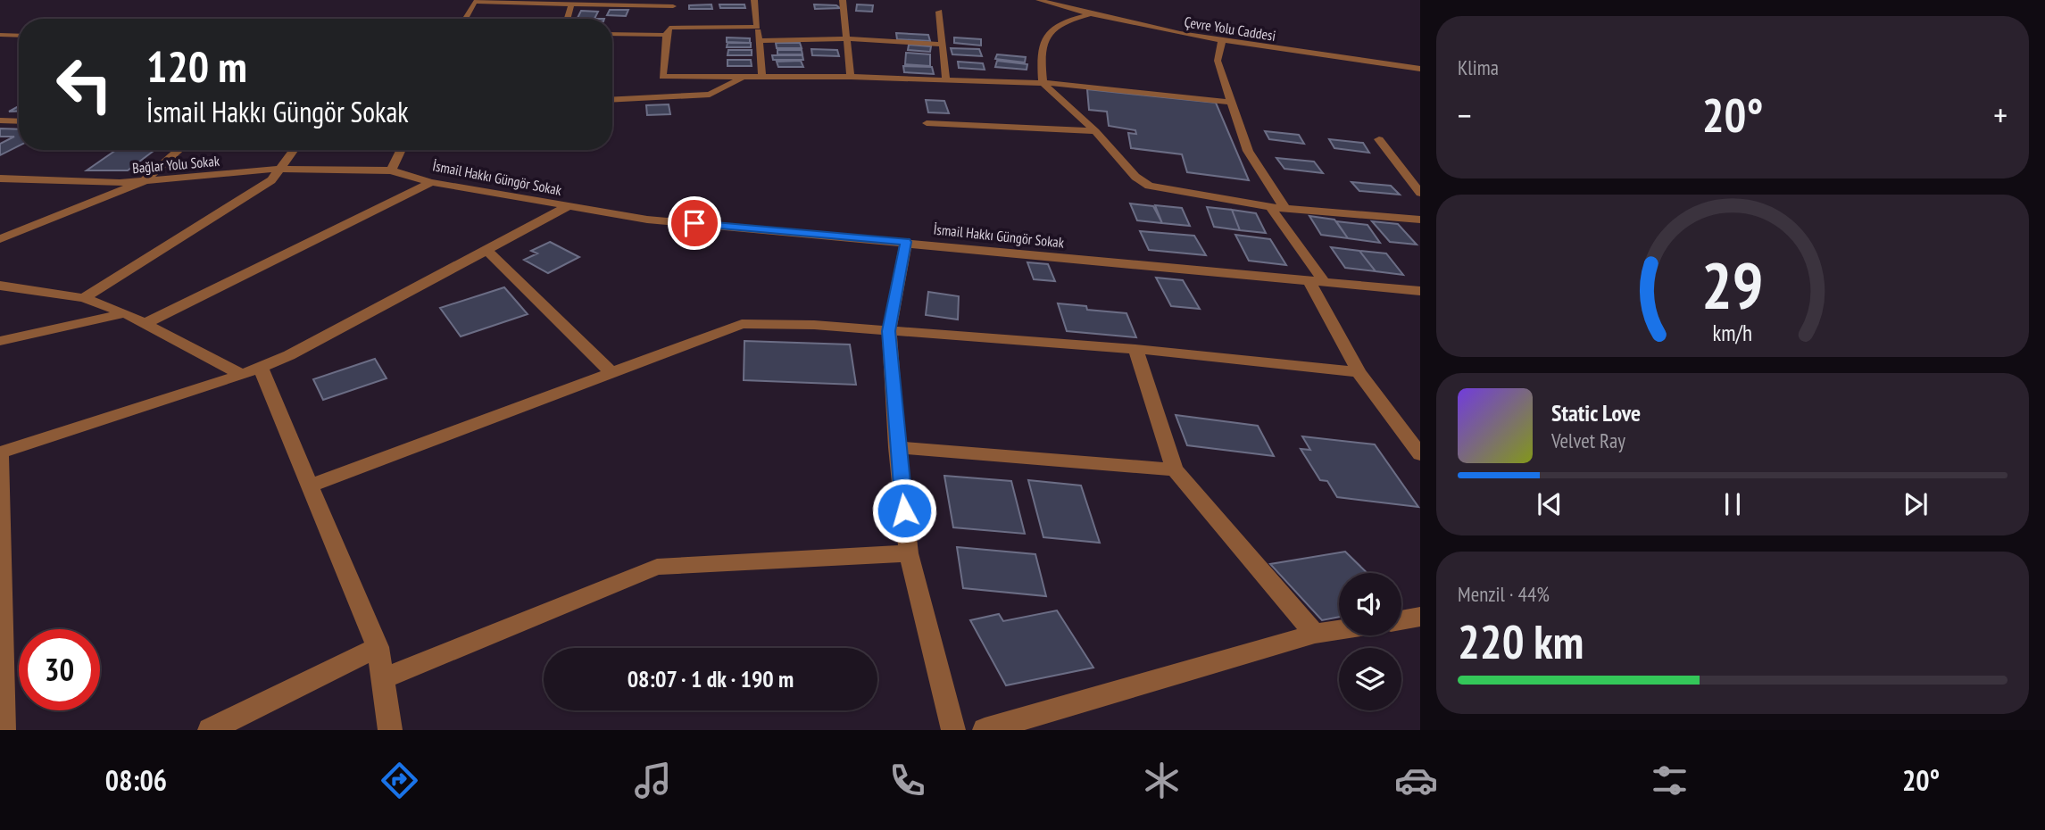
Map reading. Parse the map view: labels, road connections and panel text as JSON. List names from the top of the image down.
{
  "streets": {
    "street": ["Çevre Yolu Caddesi", "Bağlar Yolu Sokak", "İsmail Hakkı Güngör Sokak"]
  },
  "crossings": [
    ["Bağlar Yolu Sokak", "İsmail Hakkı Güngör Sokak"]
  ],
  "page": {
    "tile": [
      "Klima",
      ["Menzil · 44%", "220 km"]
    ],
    "turn": ["120 m", "İsmail Hakkı Güngör Sokak"],
    "heat": ["−", "20°", "+"],
    "song": ["Static Love", "Velvet Ray"],
    "limit": "30",
    "trip": "08:07 · 1 dk · 190 m",
    "tabs": ["08:06", "20°"],
    "gauge": ["29", "km/h"]
  }
}
